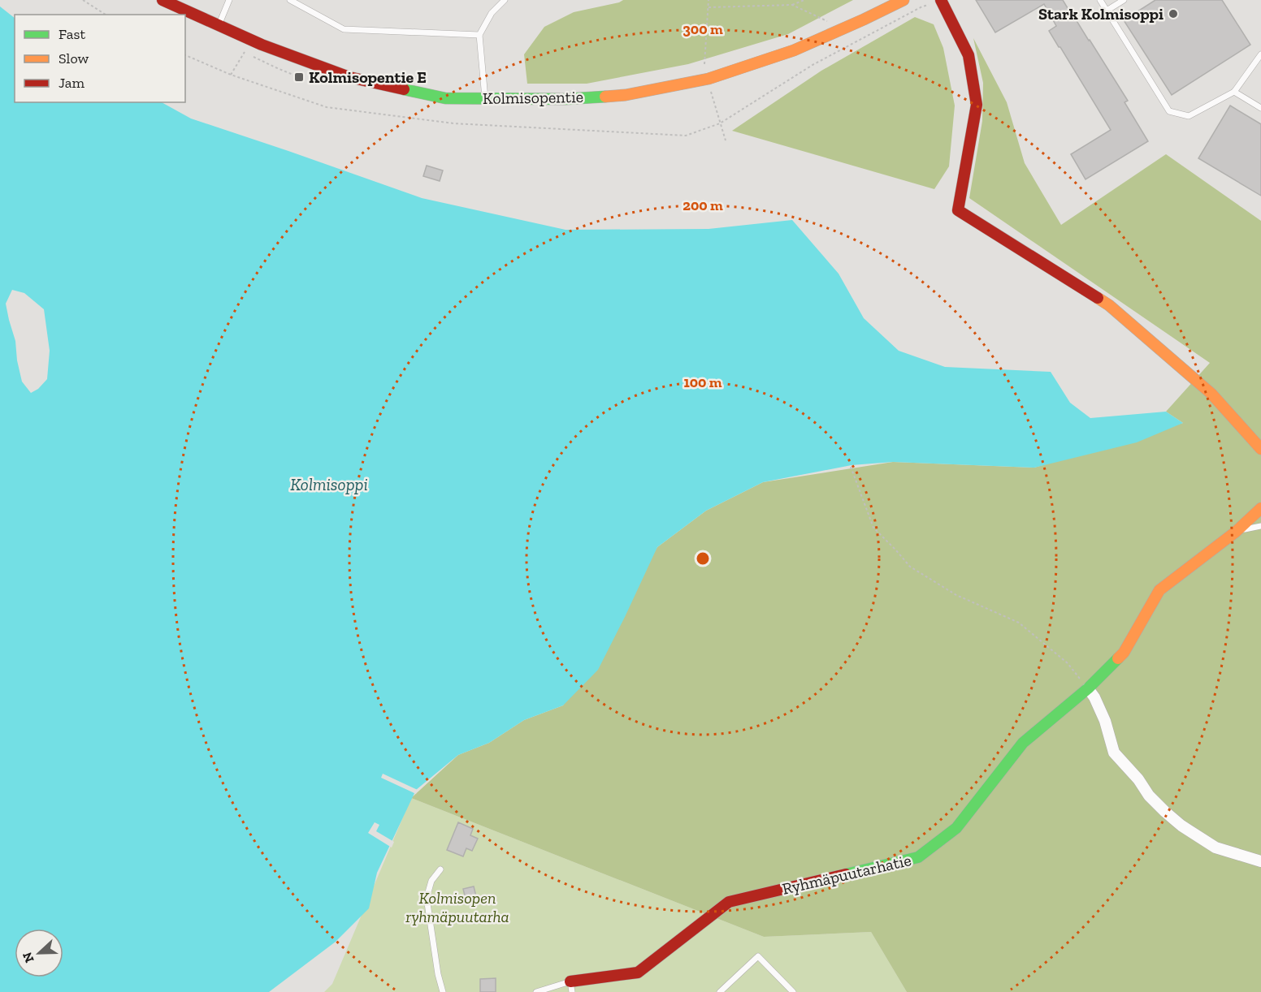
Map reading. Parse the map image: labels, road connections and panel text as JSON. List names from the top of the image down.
{
  "streets": {
    "street": ["Kolmisopentie", "Ryhmäpuutarhatie"]
  },
  "water": ["Kolmisoppi"],
  "parks": ["Kolmisopen ryhmäpuutarha"],
  "places": {
    "other": ["Stark Kolmisoppi"],
    "transit": ["Kolmisopentie E"]
  },
  "legend": ["Fast", "Slow", "Jam"],
  "north": "left",
  "rings": ["300 m", "200 m", "100 m"]
}
